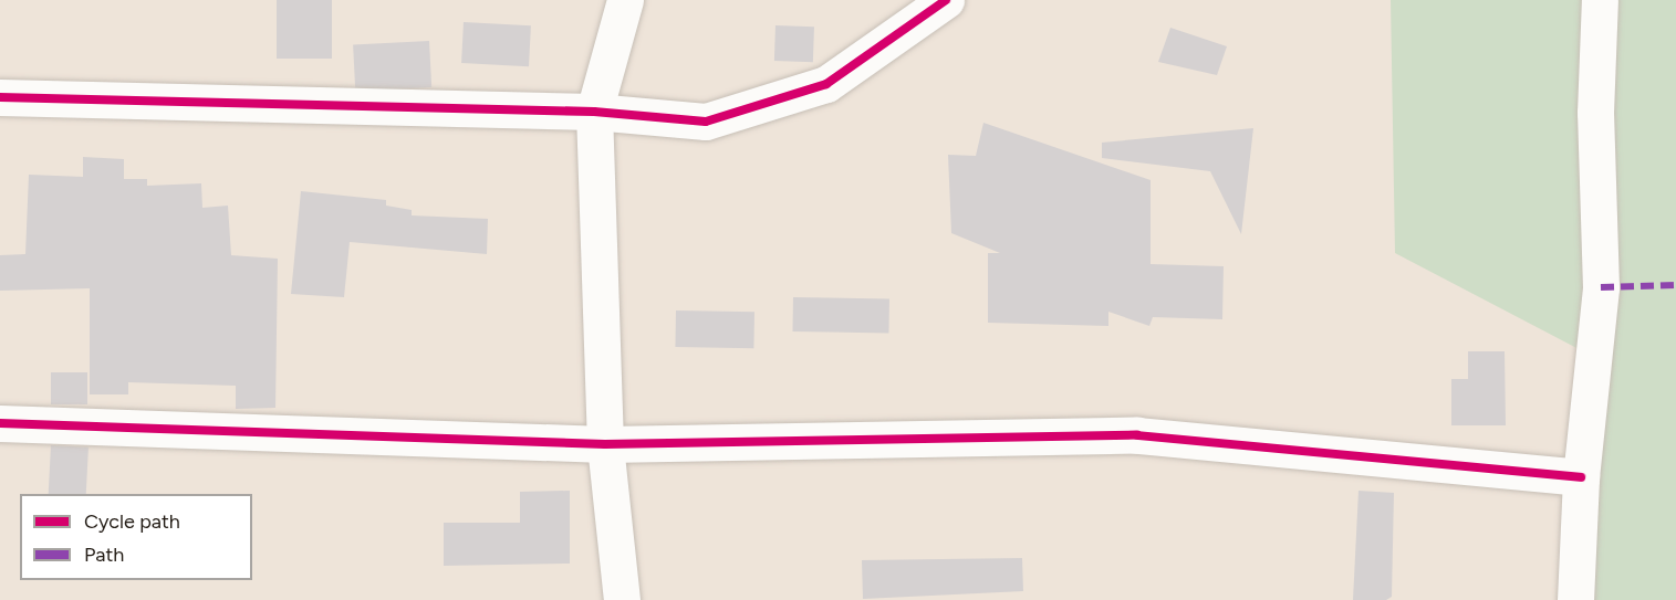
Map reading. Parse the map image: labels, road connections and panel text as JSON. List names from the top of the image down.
{
  "legend": ["Cycle path", "Path"]
}
